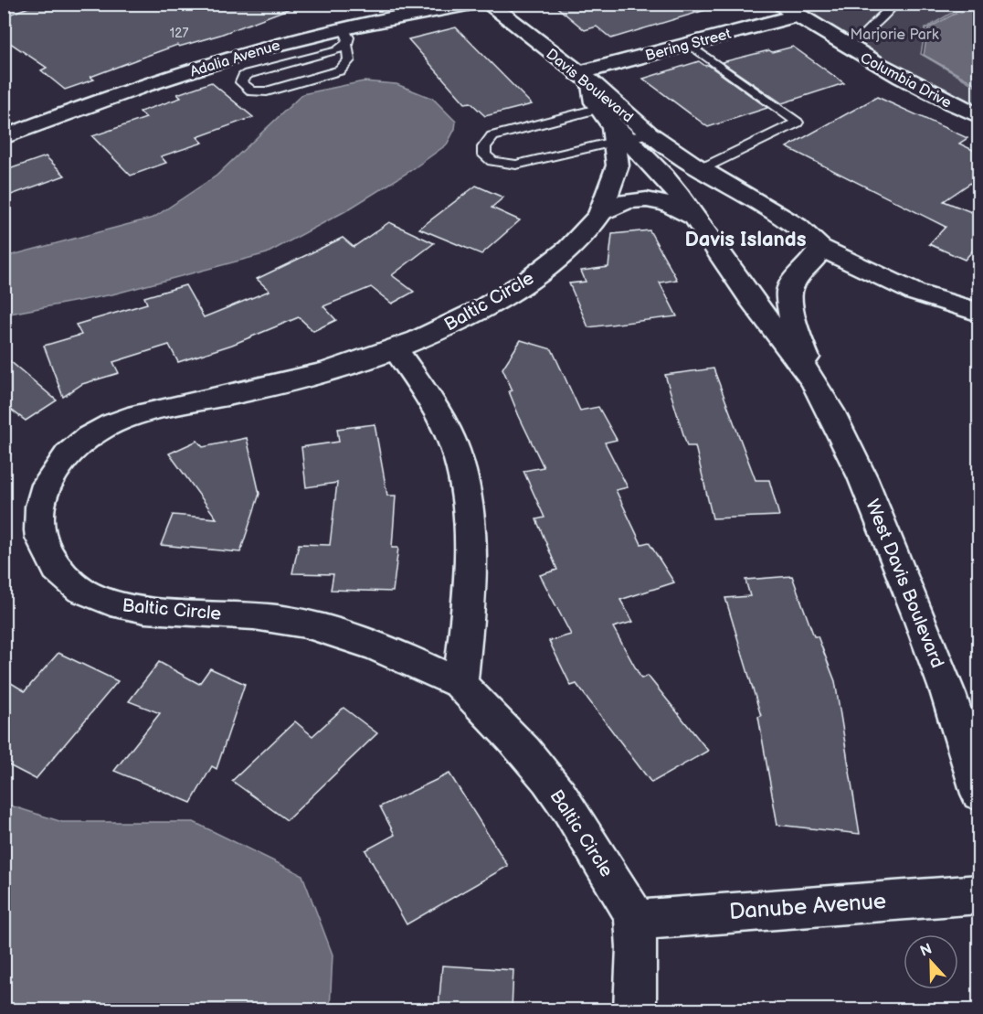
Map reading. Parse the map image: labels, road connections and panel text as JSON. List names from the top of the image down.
{
  "streets": {
    "street": [
      "Bering Street",
      "Adalia Avenue",
      "Columbia Drive",
      "Davis Boulevard",
      "Baltic Circle",
      "West Davis Boulevard",
      "Danube Avenue"
    ]
  },
  "crossings": [
    ["Bering Street", "Columbia Drive"],
    ["Bering Street", "Davis Boulevard"],
    ["Davis Boulevard", "West Davis Boulevard"],
    ["Baltic Circle", "Danube Avenue"]
  ],
  "districts": ["Davis Islands"],
  "parks": ["Marjorie Park"],
  "house_numbers": ["127"],
  "north": "top"
}
